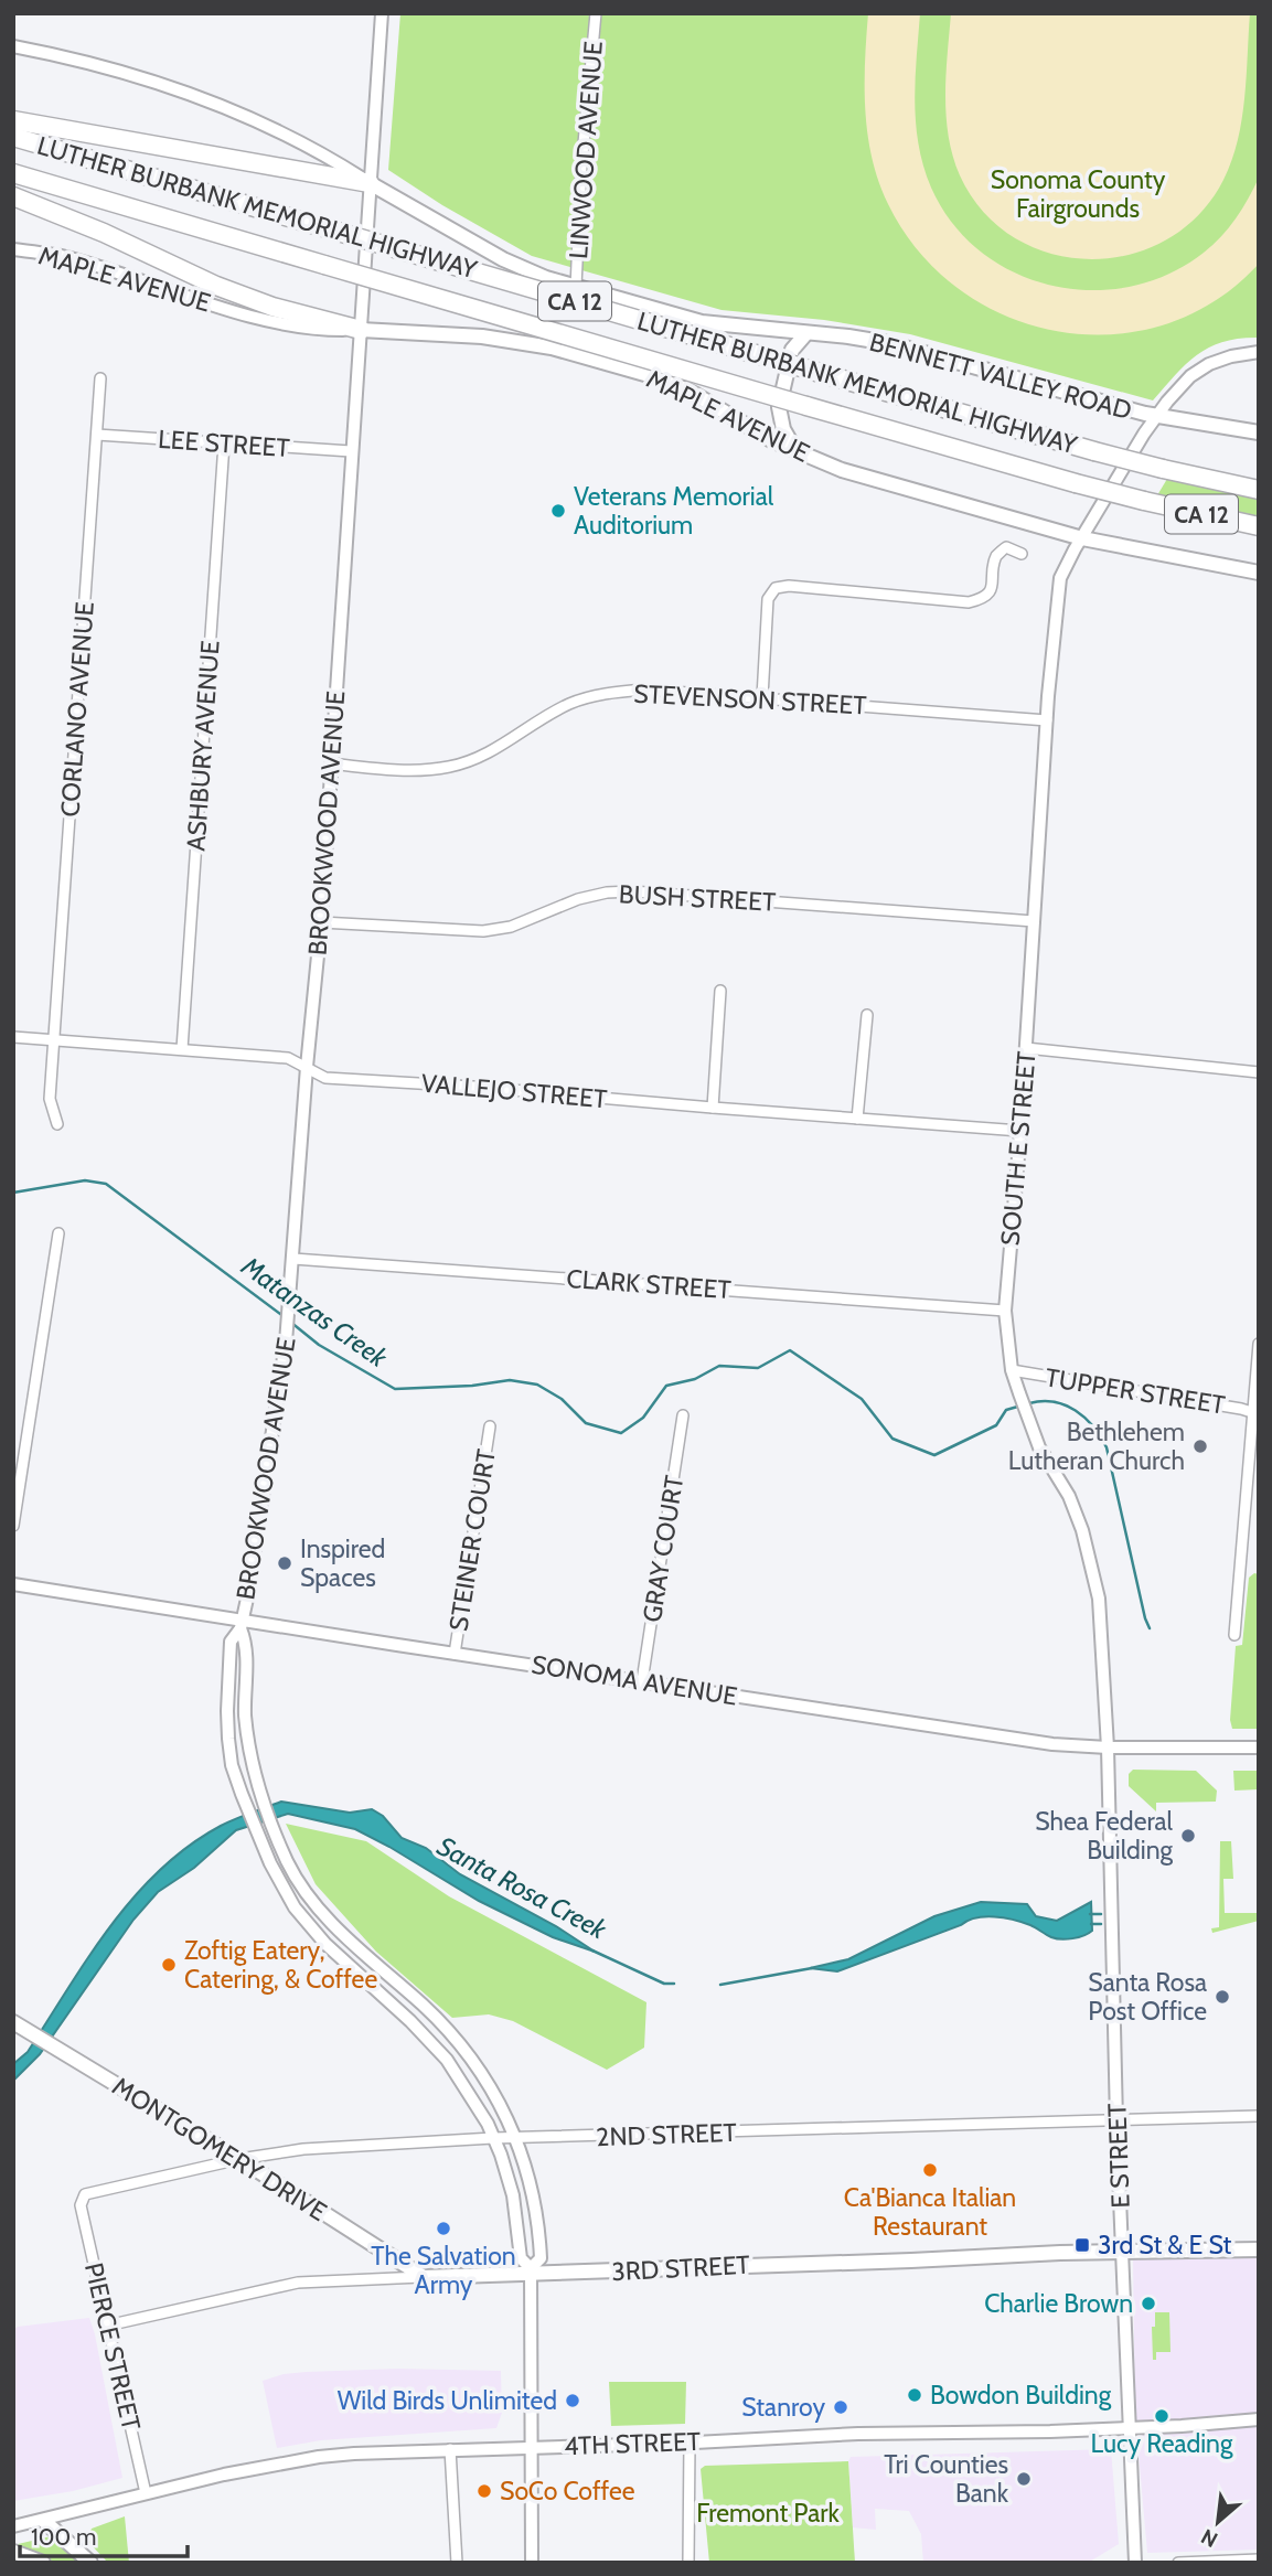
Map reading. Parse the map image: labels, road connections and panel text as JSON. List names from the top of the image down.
{
  "streets": {
    "highway": ["LUTHER BURBANK MEMORIAL HIGHWAY", "CA 12"],
    "main road": [
      "MAPLE AVENUE",
      "BENNETT VALLEY ROAD",
      "MONTGOMERY DRIVE",
      "3RD STREET"
    ],
    "street": [
      "LINWOOD AVENUE",
      "LEE STREET",
      "STEVENSON STREET",
      "CORLANO AVENUE",
      "ASHBURY AVENUE",
      "BROOKWOOD AVENUE",
      "BUSH STREET",
      "VALLEJO STREET",
      "SOUTH E STREET",
      "CLARK STREET",
      "TUPPER STREET",
      "STEINER COURT",
      "GRAY COURT",
      "SONOMA AVENUE",
      "2ND STREET",
      "E STREET",
      "PIERCE STREET",
      "4TH STREET"
    ]
  },
  "crossings": [
    ["LINWOOD AVENUE", "BENNETT VALLEY ROAD"],
    ["MAPLE AVENUE", "BROOKWOOD AVENUE"],
    ["MAPLE AVENUE", "SOUTH E STREET"],
    ["BENNETT VALLEY ROAD", "BROOKWOOD AVENUE"],
    ["LEE STREET", "CORLANO AVENUE"],
    ["LEE STREET", "ASHBURY AVENUE"],
    ["LEE STREET", "BROOKWOOD AVENUE"],
    ["STEVENSON STREET", "BROOKWOOD AVENUE"],
    ["STEVENSON STREET", "SOUTH E STREET"],
    ["CORLANO AVENUE", "VALLEJO STREET"],
    ["ASHBURY AVENUE", "VALLEJO STREET"],
    ["BROOKWOOD AVENUE", "BUSH STREET"],
    ["BROOKWOOD AVENUE", "VALLEJO STREET"],
    ["BROOKWOOD AVENUE", "CLARK STREET"],
    ["BROOKWOOD AVENUE", "SONOMA AVENUE"],
    ["BROOKWOOD AVENUE", "2ND STREET"],
    ["BROOKWOOD AVENUE", "3RD STREET"],
    ["BROOKWOOD AVENUE", "4TH STREET"],
    ["BUSH STREET", "SOUTH E STREET"],
    ["VALLEJO STREET", "SOUTH E STREET"],
    ["SOUTH E STREET", "CLARK STREET"],
    ["SOUTH E STREET", "TUPPER STREET"],
    ["SOUTH E STREET", "SONOMA AVENUE"],
    ["SOUTH E STREET", "E STREET"],
    ["STEINER COURT", "SONOMA AVENUE"],
    ["GRAY COURT", "SONOMA AVENUE"],
    ["SONOMA AVENUE", "E STREET"],
    ["2ND STREET", "MONTGOMERY DRIVE"],
    ["2ND STREET", "E STREET"],
    ["2ND STREET", "PIERCE STREET"],
    ["MONTGOMERY DRIVE", "3RD STREET"],
    ["E STREET", "3RD STREET"],
    ["E STREET", "4TH STREET"],
    ["3RD STREET", "PIERCE STREET"],
    ["PIERCE STREET", "4TH STREET"]
  ],
  "water": ["Matanzas Creek", "Santa Rosa Creek"],
  "parks": ["Sonoma County Fairgrounds", "Fremont Park"],
  "places": {
    "other": [
      "Veterans Memorial Auditorium",
      "Bethlehem Lutheran Church",
      "Inspired Spaces",
      "Shea Federal Building",
      "Zoftig Eatery, Catering, & Coffee",
      "Santa Rosa Post Office",
      "Ca'Bianca Italian Restaurant",
      "The Salvation Army",
      "Charlie Brown",
      "Bowdon Building",
      "Wild Birds Unlimited",
      "Stanroy",
      "Lucy Reading",
      "Tri Counties Bank",
      "SoCo Coffee"
    ],
    "transit": ["3rd St & E St"]
  },
  "scale_bar": "100 m",
  "north": "bottom left"
}
